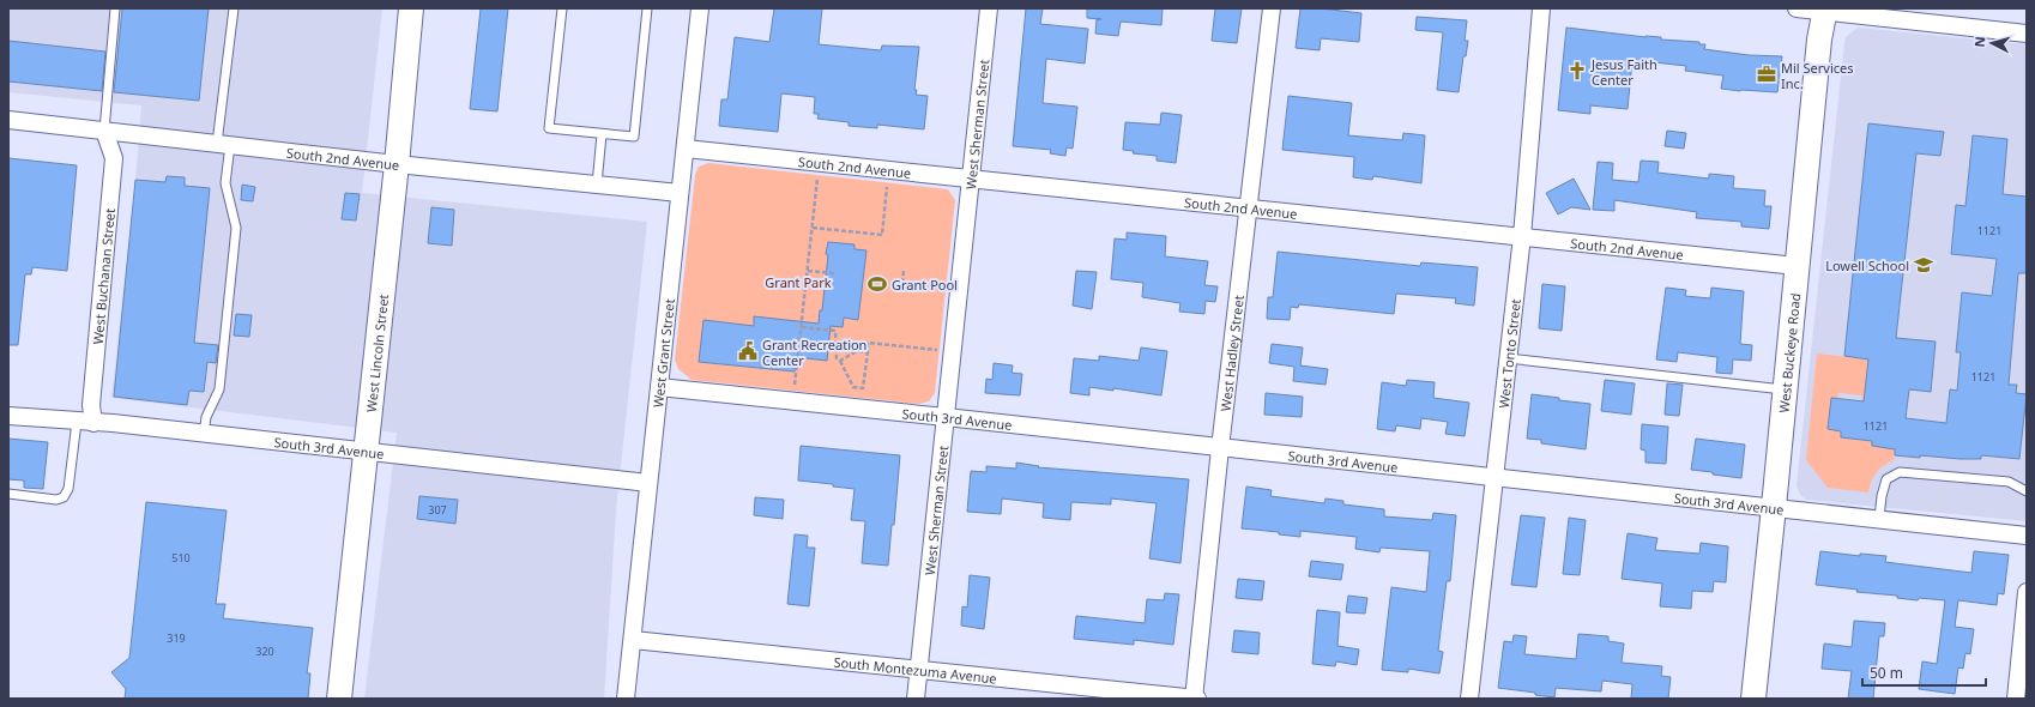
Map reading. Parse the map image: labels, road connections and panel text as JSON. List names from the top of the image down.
{
  "streets": {
    "main road": ["West Lincoln Street", "West Buckeye Road"],
    "street": [
      "West Sherman Street",
      "South 2nd Avenue",
      "West Buchanan Street",
      "West Grant Street",
      "West Hadley Street",
      "West Tonto Street",
      "South 3rd Avenue",
      "South Montezuma Avenue"
    ]
  },
  "crossings": [
    ["West Sherman Street", "South 2nd Avenue"],
    ["West Sherman Street", "South 3rd Avenue"],
    ["West Sherman Street", "South Montezuma Avenue"],
    ["South 2nd Avenue", "West Buchanan Street"],
    ["South 2nd Avenue", "West Lincoln Street"],
    ["South 2nd Avenue", "West Grant Street"],
    ["South 2nd Avenue", "West Hadley Street"],
    ["South 2nd Avenue", "West Tonto Street"],
    ["South 2nd Avenue", "West Buckeye Road"],
    ["West Buchanan Street", "South 3rd Avenue"],
    ["West Lincoln Street", "South 3rd Avenue"],
    ["West Grant Street", "South 3rd Avenue"],
    ["West Grant Street", "South Montezuma Avenue"],
    ["West Hadley Street", "South 3rd Avenue"],
    ["West Hadley Street", "South Montezuma Avenue"],
    ["West Tonto Street", "South 3rd Avenue"],
    ["West Buckeye Road", "South 3rd Avenue"]
  ],
  "parks": ["Grant Park"],
  "places": {
    "church": ["Jesus Faith Center"],
    "office": ["Mil Services Inc."],
    "school or university": ["Lowell School"],
    "sports": ["Grant Pool"],
    "public building": ["Grant Recreation Center"]
  },
  "house_numbers": [
    "1121",
    "1121",
    "1121",
    "307",
    "510",
    "319",
    "320"
  ],
  "scale_bar": "50 m",
  "north": "left"
}
